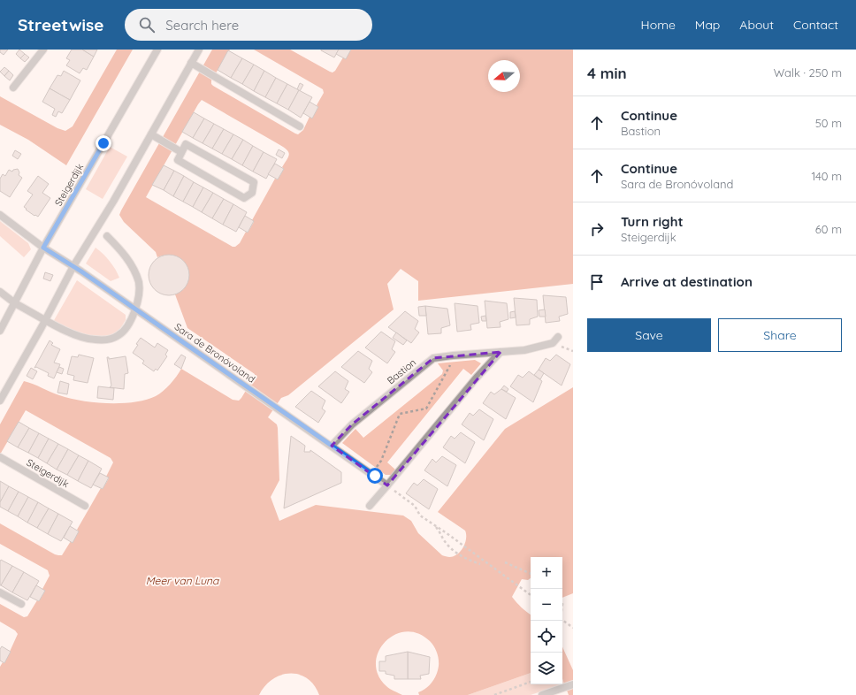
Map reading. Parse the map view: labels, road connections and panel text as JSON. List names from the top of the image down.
{
  "streets": {
    "street": ["Steigerdijk", "Sara de Bronóvoland", "Bastion"]
  },
  "crossings": [
    ["Steigerdijk", "Sara de Bronóvoland"],
    ["Sara de Bronóvoland", "Bastion"]
  ],
  "water": ["Meer van Luna"],
  "north": "left",
  "page": {
    "header": "Streetwise",
    "search": "Search here",
    "nav": [
      "Home",
      "Map",
      "About",
      "Contact"
    ],
    "heading": ["4 min", "Walk · 250 m"],
    "list": [
      ["Continue", "Bastion", "50 m"],
      ["Continue", "Sara de Bronóvoland", "140 m"],
      ["Turn right", "Steigerdijk", "60 m"],
      "Arrive at destination"
    ],
    "buttons": ["Save", "Share"],
    "map_buttons": ["+", "−"]
  }
}
